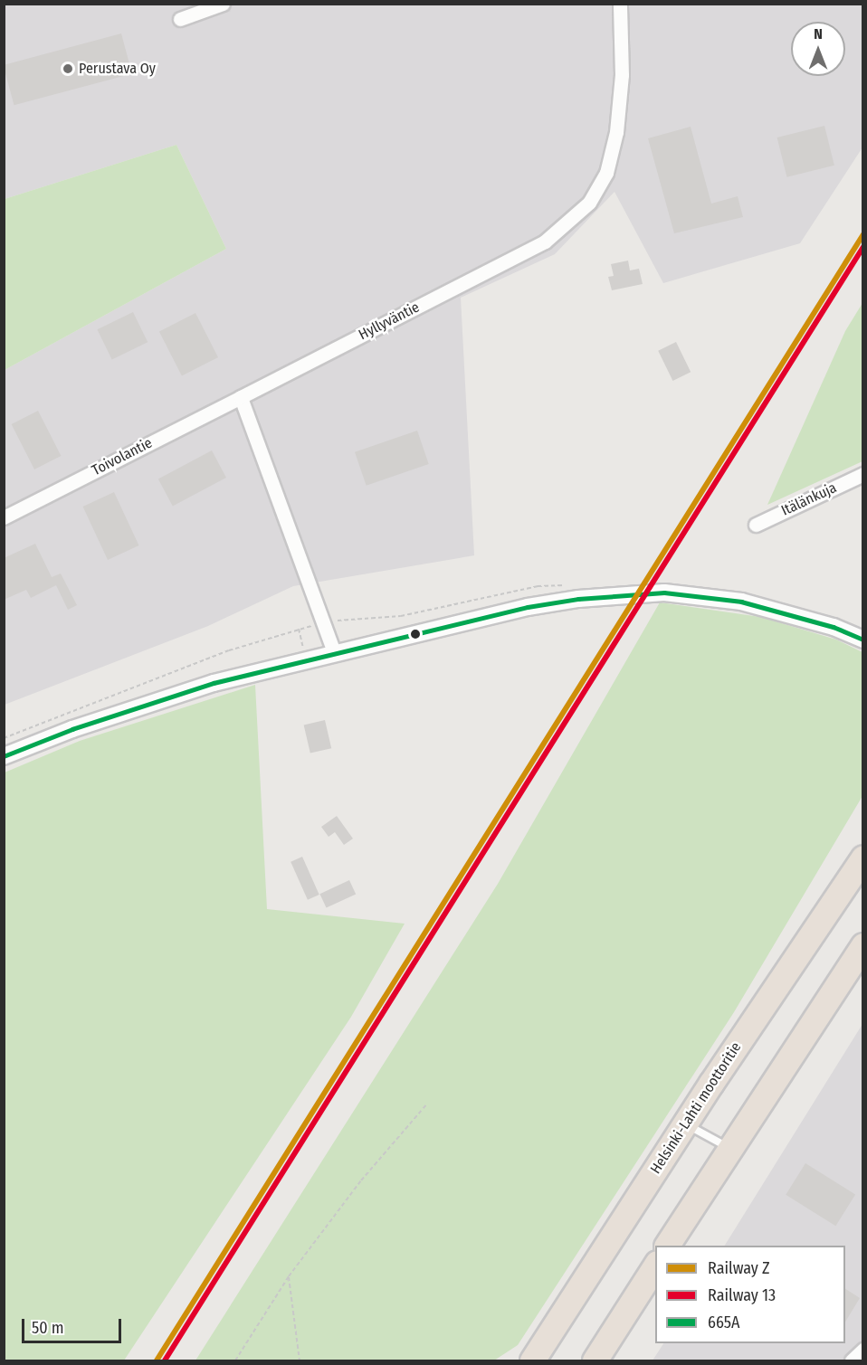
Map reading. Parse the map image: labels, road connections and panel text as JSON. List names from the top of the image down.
{
  "streets": {
    "highway": ["Helsinki-Lahti moottoritie"],
    "street": ["Hyllyväntie", "Toivolantie", "Itälänkuja"]
  },
  "crossings": [
    ["Hyllyväntie", "Toivolantie"]
  ],
  "places": ["Perustava Oy"],
  "lines": ["rail line Z", "rail line 13", "transit line 665A"],
  "legend": ["Railway Z", "Railway 13", "665A"],
  "scale_bar": "50 m",
  "north": "top"
}
